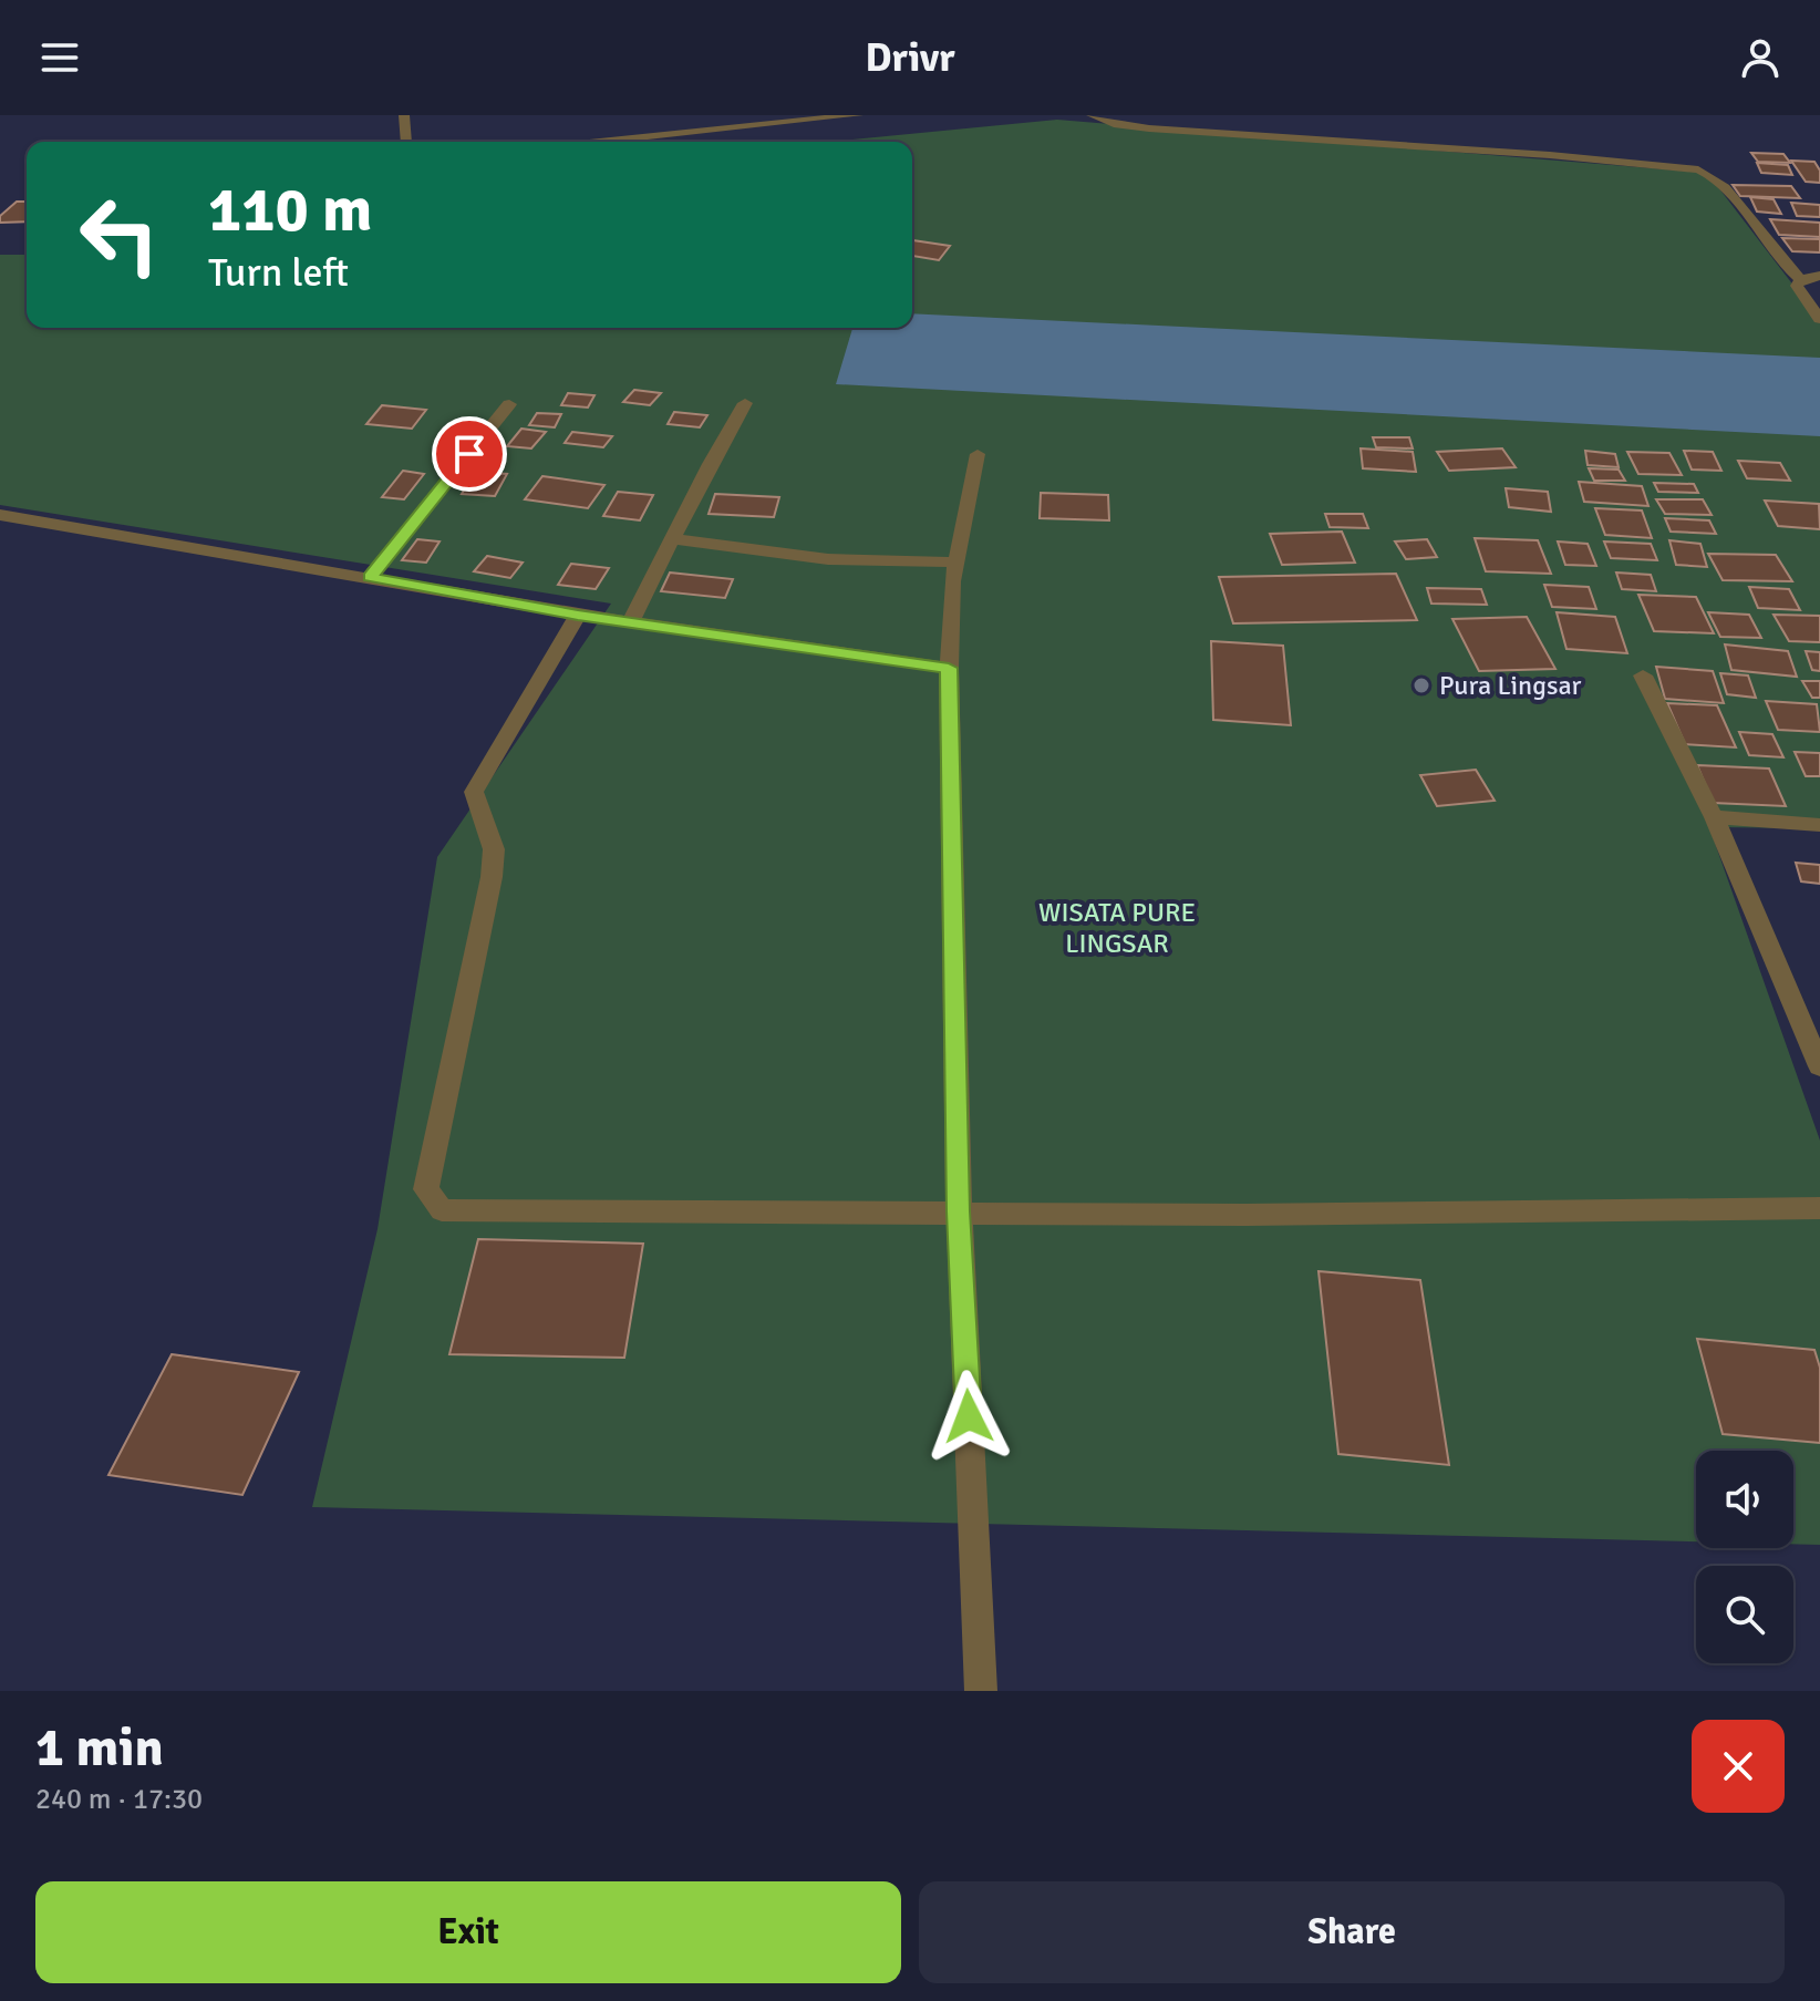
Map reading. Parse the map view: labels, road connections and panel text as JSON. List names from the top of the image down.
{
  "parks": ["WISATA PURE LINGSAR"],
  "places": ["Pura Lingsar"],
  "page": {
    "header": "Drivr",
    "turn": ["110 m", "Turn left"],
    "heading": ["1 min", "240 m · 17:30"],
    "buttons": ["Exit", "Share"]
  }
}
